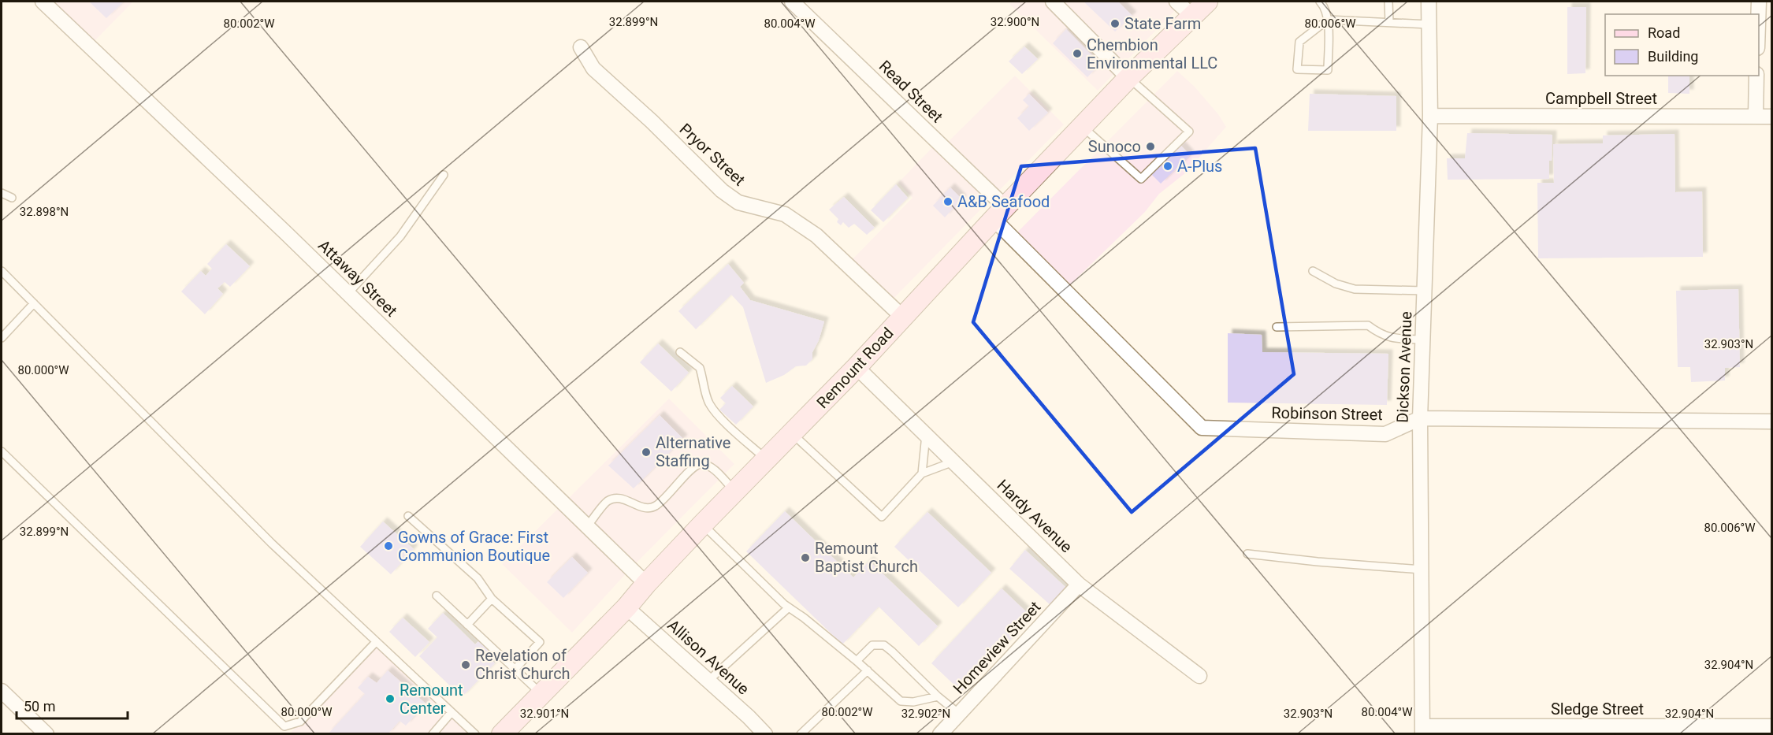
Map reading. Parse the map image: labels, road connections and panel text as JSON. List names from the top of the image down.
{
  "streets": {
    "main road": ["Remount Road"],
    "street": [
      "Read Street",
      "Campbell Street",
      "Pryor Street",
      "Attaway Street",
      "Dickson Avenue",
      "Robinson Street",
      "Hardy Avenue",
      "Homeview Street",
      "Allison Avenue",
      "Sledge Street"
    ]
  },
  "crossings": [
    ["Read Street", "Remount Road"],
    ["Read Street", "Robinson Street"],
    ["Campbell Street", "Dickson Avenue"],
    ["Pryor Street", "Remount Road"],
    ["Attaway Street", "Remount Road"],
    ["Dickson Avenue", "Robinson Street"],
    ["Dickson Avenue", "Sledge Street"],
    ["Remount Road", "Robinson Street"],
    ["Remount Road", "Hardy Avenue"],
    ["Remount Road", "Allison Avenue"],
    ["Hardy Avenue", "Homeview Street"]
  ],
  "places": [
    "State Farm",
    "Chembion Environmental LLC",
    "Sunoco",
    "A-Plus",
    "A&B Seafood",
    "Alternative Staffing",
    "Gowns of Grace: First Communion Boutique",
    "Remount Baptist Church",
    "Revelation of Christ Church",
    "Remount Center"
  ],
  "legend": ["Road", "Building"],
  "scale_bar": "50 m",
  "coordinates": [
    "32.899°N",
    "32.900°N",
    "80.006°W",
    "80.002°W",
    "80.004°W",
    "32.898°N",
    "32.903°N",
    "80.000°W",
    "32.904°N",
    "32.901°N",
    "32.902°N"
  ]
}
